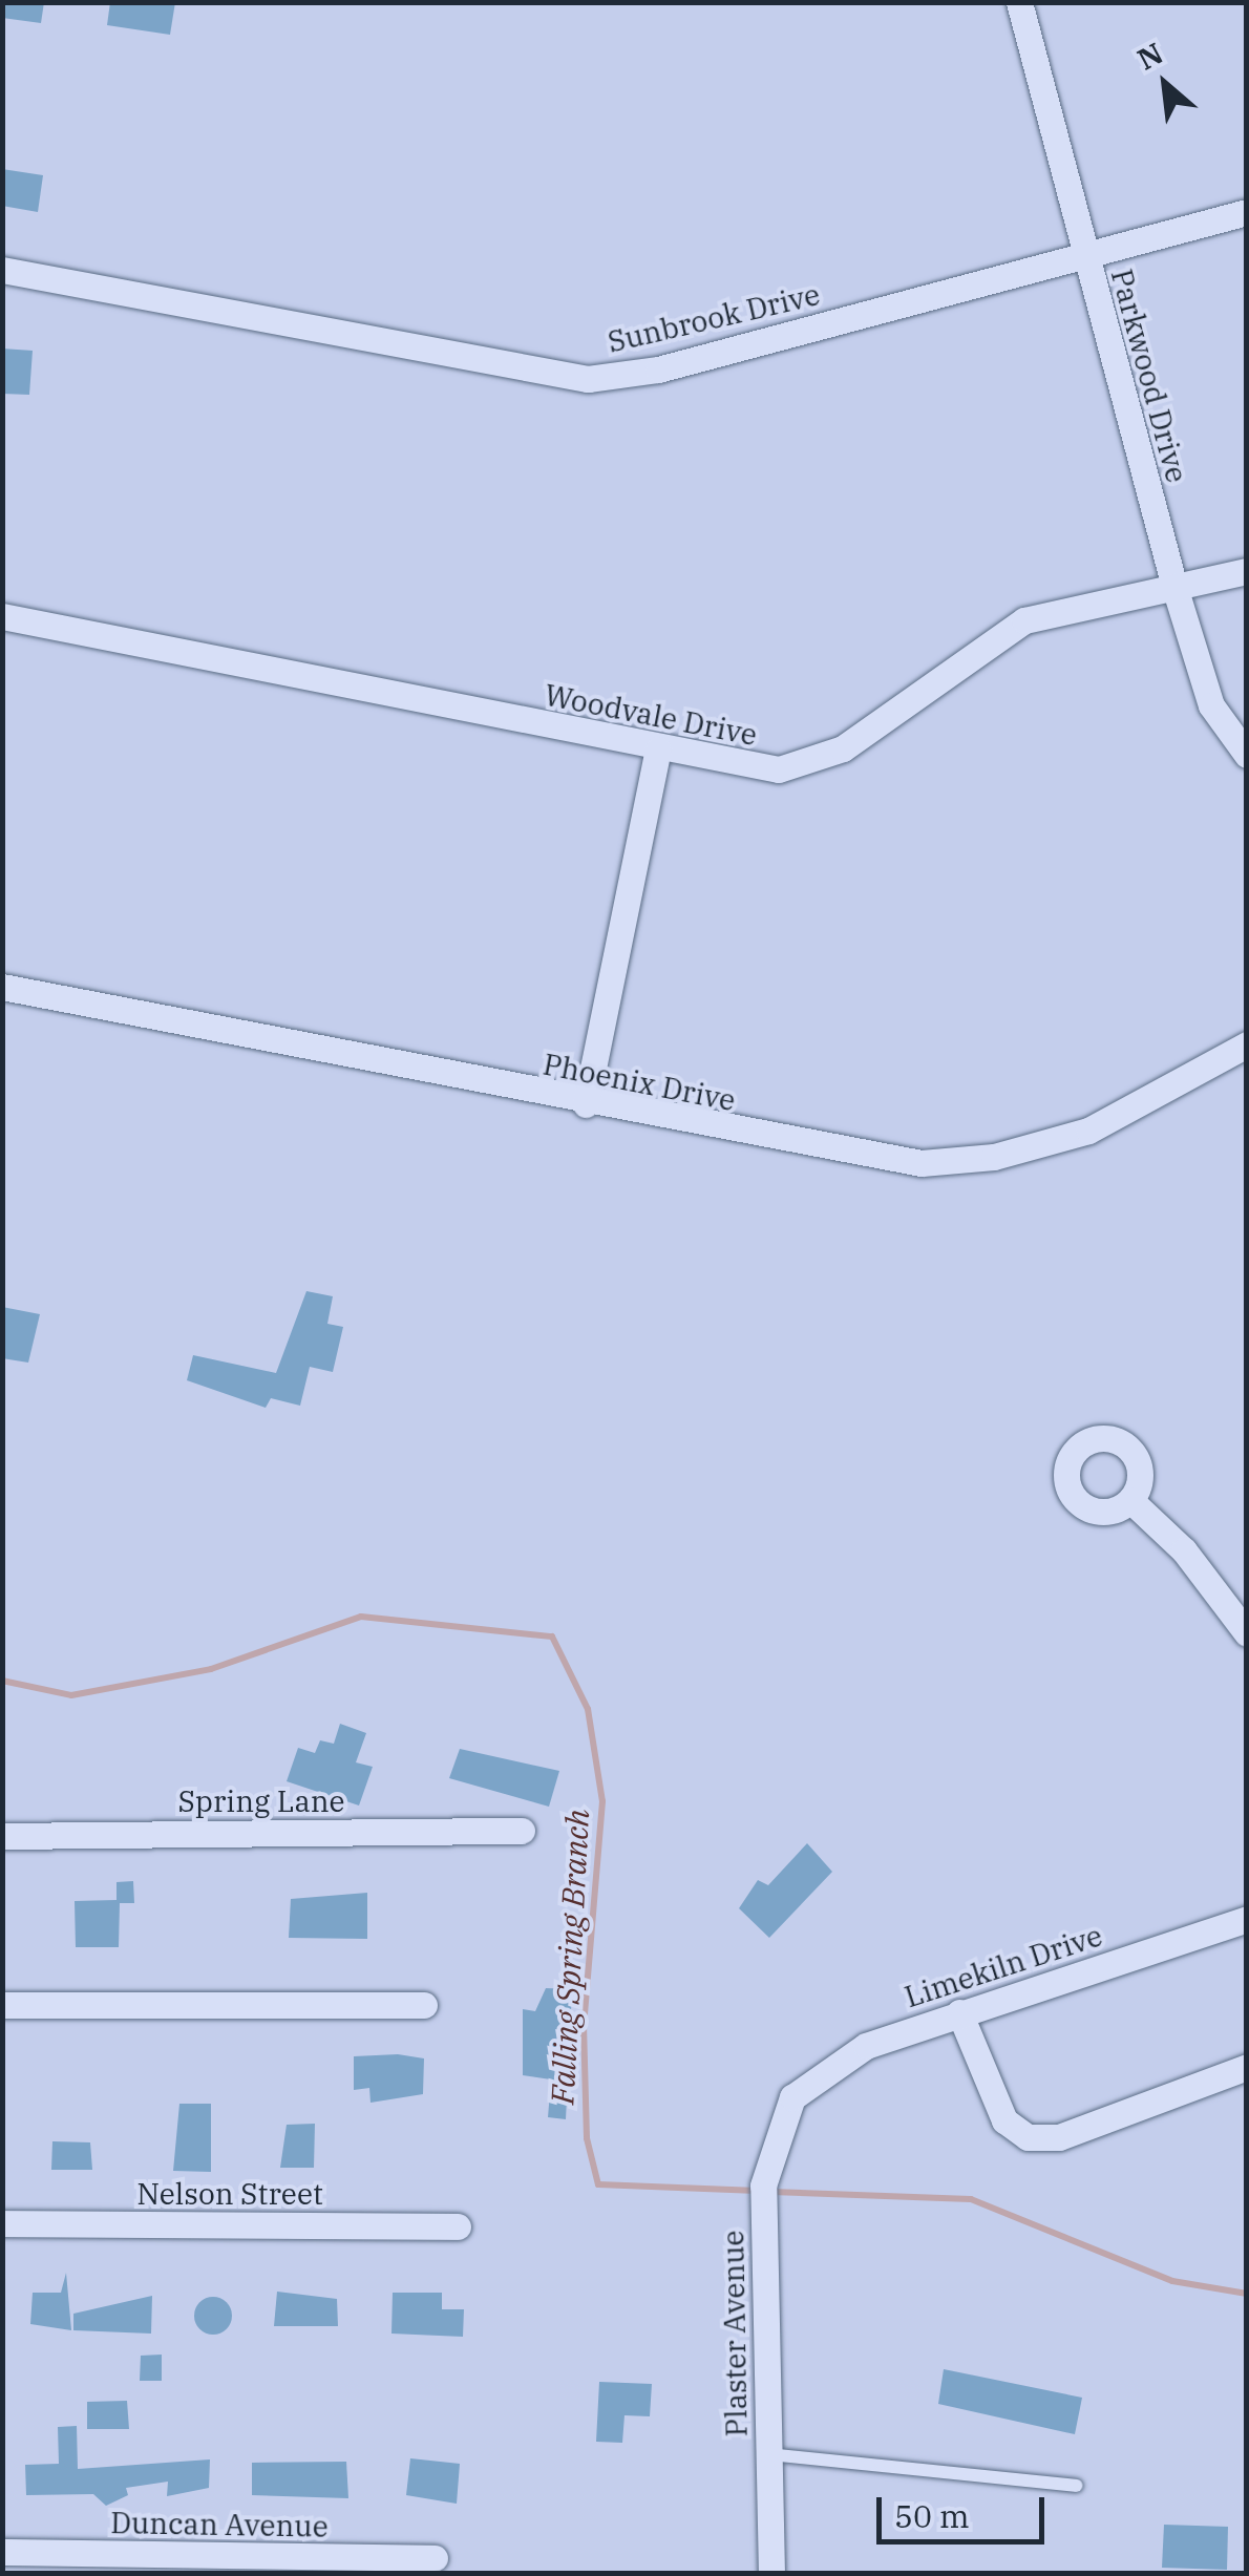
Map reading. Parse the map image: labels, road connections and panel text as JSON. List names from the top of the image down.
{
  "streets": {
    "street": [
      "Sunbrook Drive",
      "Parkwood Drive",
      "Woodvale Drive",
      "Phoenix Drive",
      "Spring Lane",
      "Limekiln Drive",
      "Nelson Street",
      "Plaster Avenue",
      "Duncan Avenue"
    ]
  },
  "crossings": [
    ["Sunbrook Drive", "Parkwood Drive"],
    ["Parkwood Drive", "Woodvale Drive"],
    ["Limekiln Drive", "Plaster Avenue"]
  ],
  "water": ["Falling Spring Branch"],
  "scale_bar": "50 m",
  "north": "top left"
}
